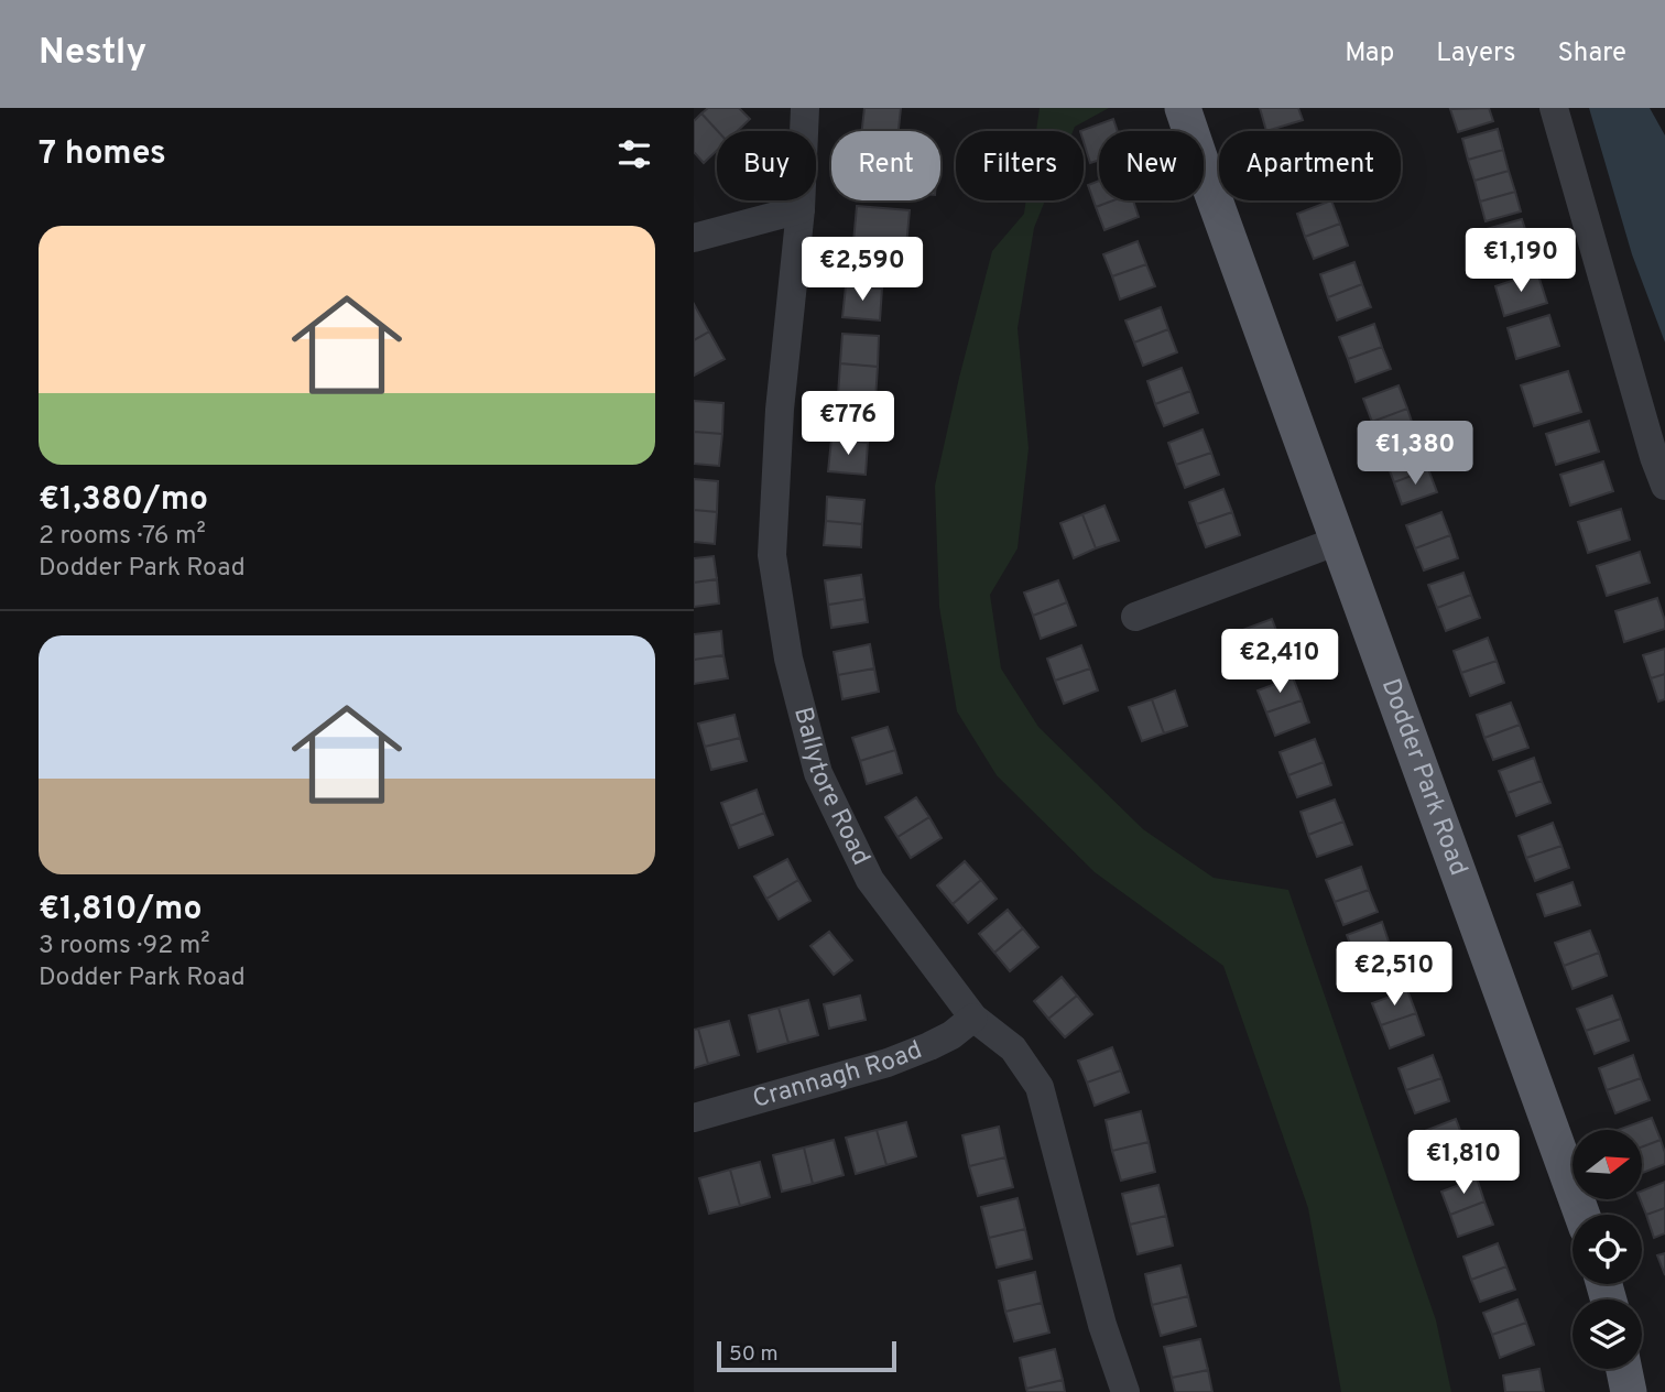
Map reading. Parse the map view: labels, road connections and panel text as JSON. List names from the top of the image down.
{
  "streets": {
    "main road": ["Dodder Park Road"],
    "street": ["Ballytore Road", "Crannagh Road"]
  },
  "crossings": [
    ["Ballytore Road", "Crannagh Road"]
  ],
  "scale_bar": "50 m",
  "north": "right",
  "page": {
    "header": "Nestly",
    "nav": ["Map", "Layers", "Share"],
    "heading": "7 homes",
    "chip": [
      "Buy",
      "Rent",
      "Filters",
      "New",
      "Apartment"
    ],
    "list": [
      {
        "name": "€1,380/mo",
        "note": "2 rooms · 76 m² · Dodder Park Road"
      },
      {
        "name": "€1,810/mo",
        "note": "3 rooms · 92 m² · Dodder Park Road"
      }
    ],
    "price": [
      "€1,190",
      "€2,590",
      "€776",
      "€1,380",
      "€2,410",
      "€2,510",
      "€1,810"
    ],
    "scale": "50 m"
  }
}
